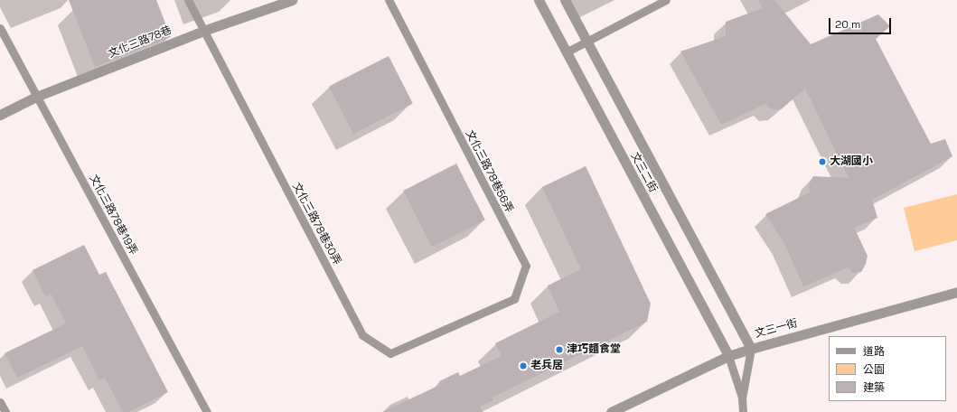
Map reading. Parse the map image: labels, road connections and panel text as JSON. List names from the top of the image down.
{
  "streets": {
    "street": ["文化三路78巷", "文三二街", "文三一街"],
    "lane": ["文化三路78巷56弄", "文化三路78巷19弄", "文化三路78巷30弄"]
  },
  "crossings": [
    ["文化三路78巷", "文化三路78巷19弄"],
    ["文化三路78巷", "文化三路78巷30弄"],
    ["文化三路78巷56弄", "文化三路78巷30弄"],
    ["文三二街", "文三一街"]
  ],
  "places": ["大湖國小", "津巧麵食堂", "老兵居"],
  "legend": ["道路", "公園", "建築"],
  "scale_bar": "20 m"
}
